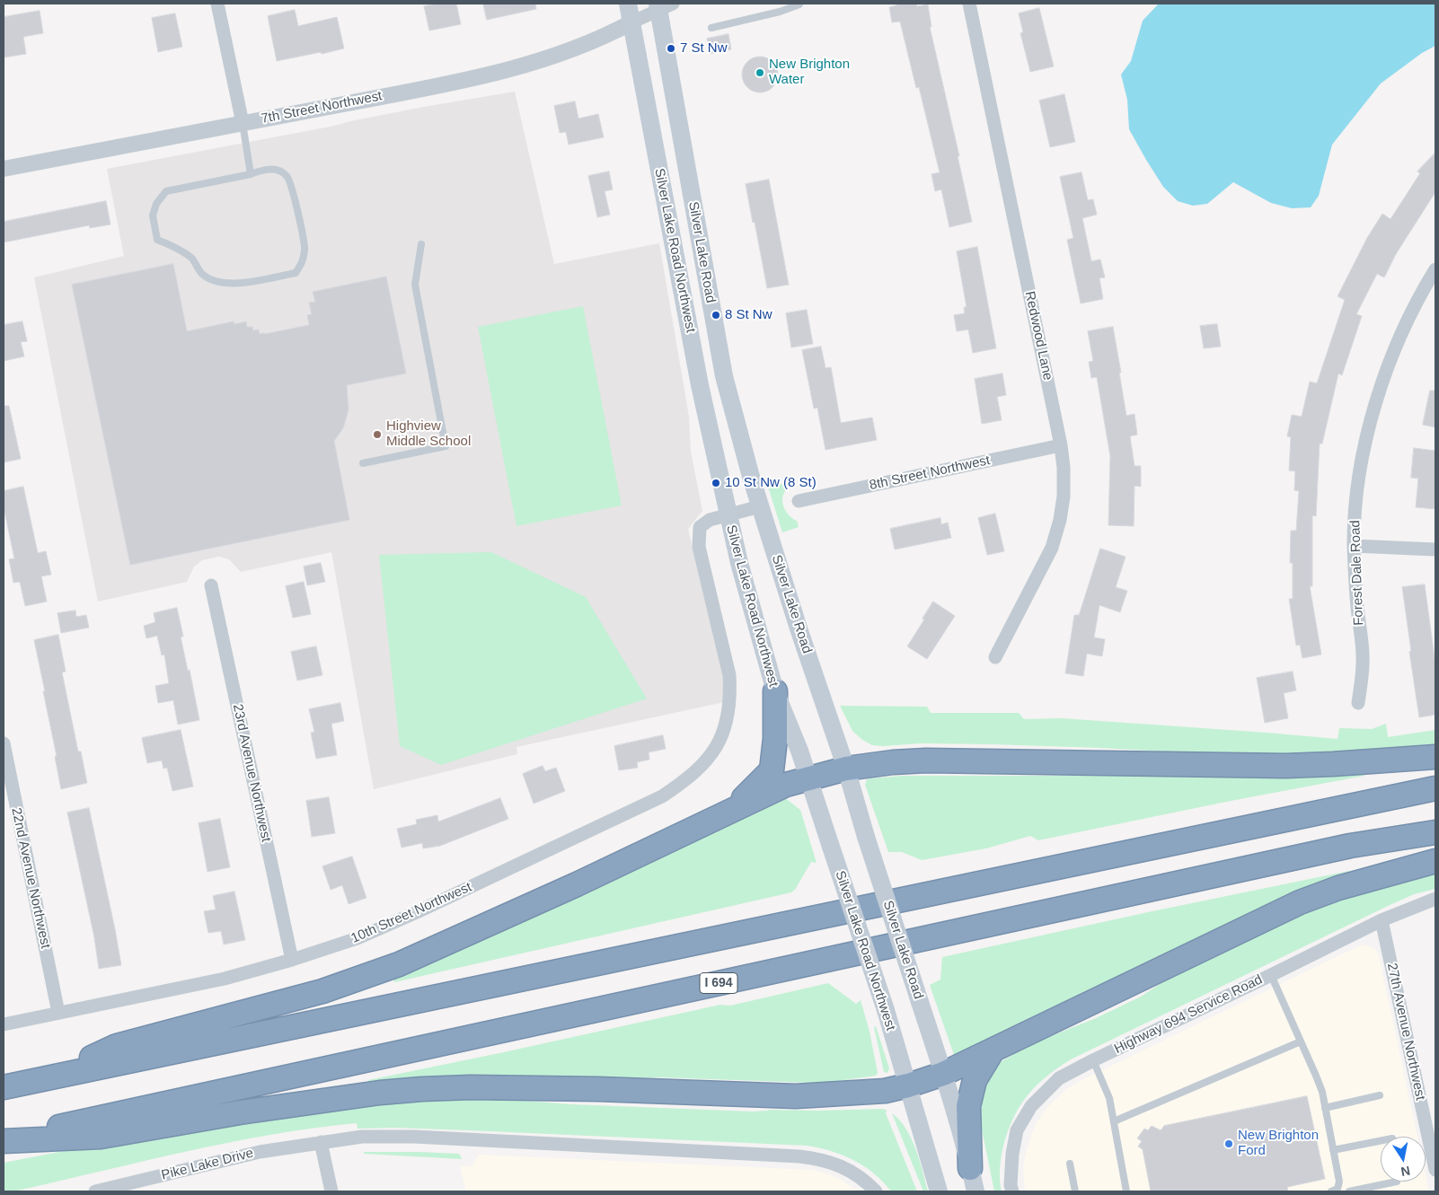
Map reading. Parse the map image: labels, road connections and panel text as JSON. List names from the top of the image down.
{
  "streets": {
    "highway": ["I 694"],
    "main road": ["Silver Lake Road Northwest", "Silver Lake Road"],
    "street": [
      "7th Street Northwest",
      "Redwood Lane",
      "8th Street Northwest",
      "Forest Dale Road",
      "23rd Avenue Northwest",
      "22nd Avenue Northwest",
      "10th Street Northwest",
      "Highway 694 Service Road",
      "27th Avenue Northwest",
      "Pike Lake Drive"
    ]
  },
  "crossings": [
    ["7th Street Northwest", "Silver Lake Road Northwest"],
    ["Silver Lake Road Northwest", "10th Street Northwest"],
    ["Silver Lake Road", "10th Street Northwest"],
    ["Redwood Lane", "8th Street Northwest"],
    ["23rd Avenue Northwest", "10th Street Northwest"],
    ["22nd Avenue Northwest", "10th Street Northwest"],
    ["Highway 694 Service Road", "27th Avenue Northwest"]
  ],
  "places": [
    "7 St Nw",
    "New Brighton Water",
    "8 St Nw",
    "Highview Middle School",
    "10 St Nw (8 St)",
    "New Brighton Ford"
  ],
  "north": "bottom"
}
